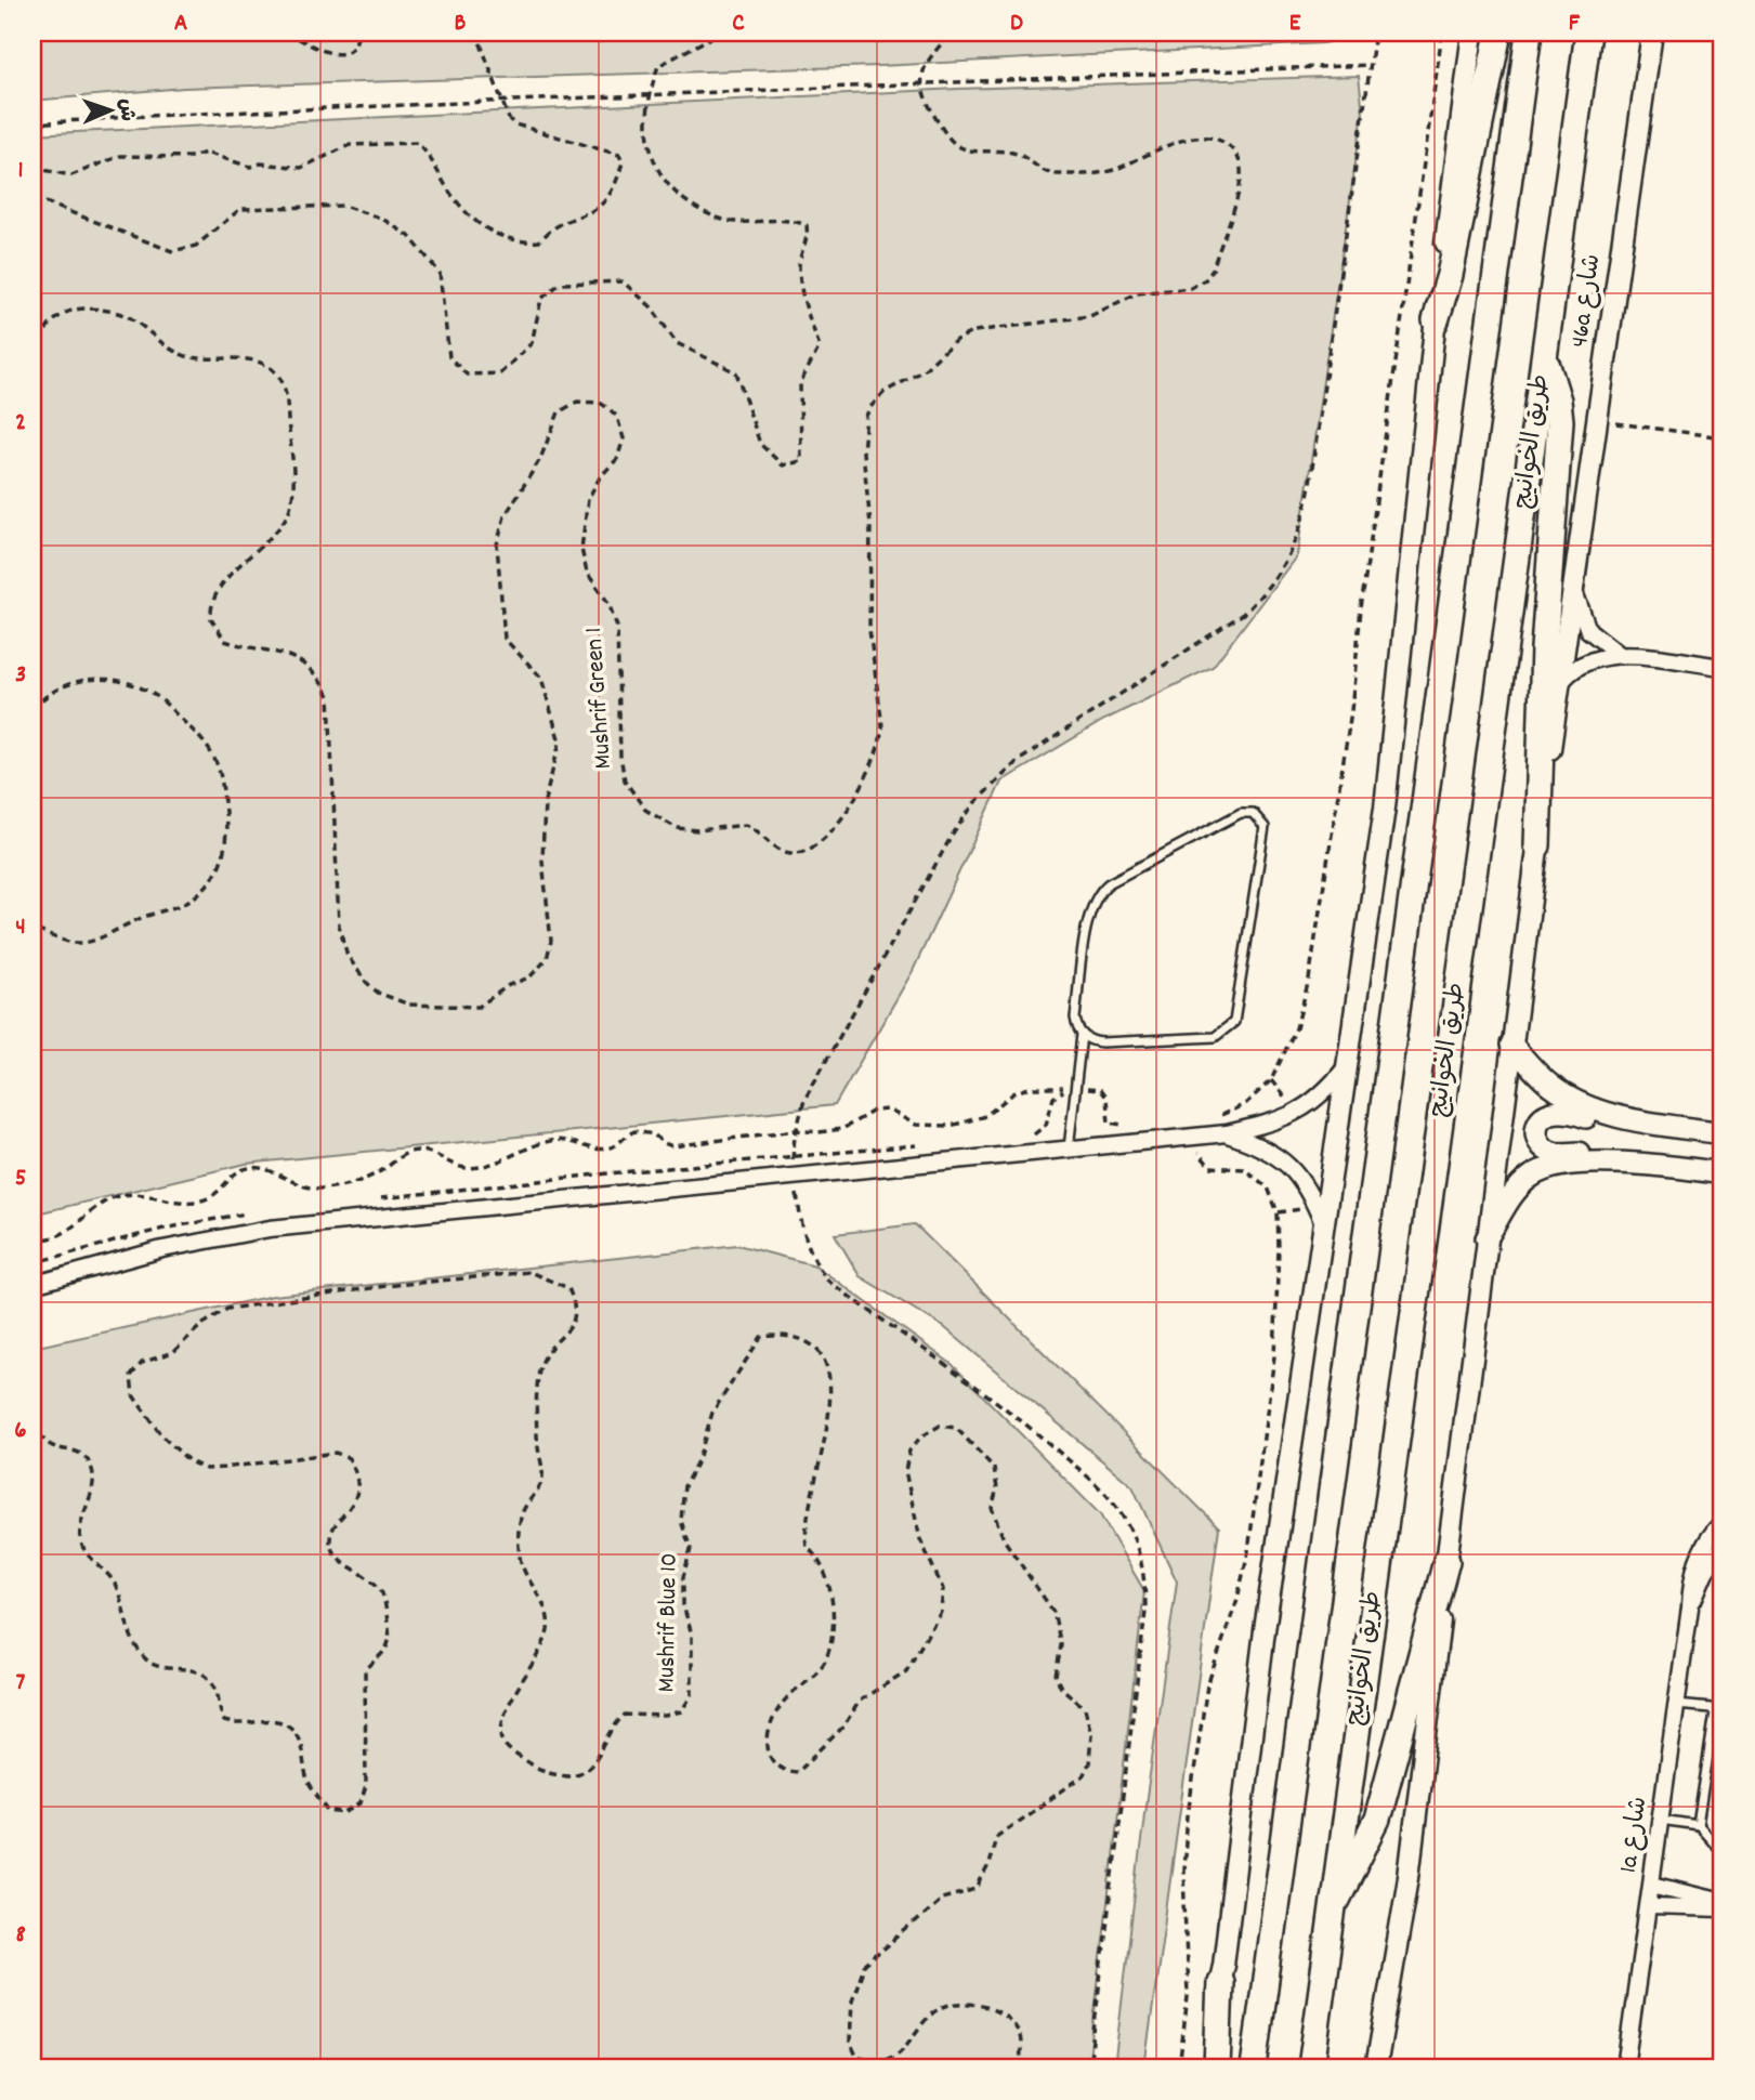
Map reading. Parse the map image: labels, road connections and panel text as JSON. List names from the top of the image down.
{
  "streets": {
    "highway": ["طريق الخوانيج"],
    "street": ["46a شارع", "1a شارع"],
    "path": ["Mushrif Green 1", "Mushrif Blue 10"]
  },
  "north": "right",
  "grid": {
    "columns": [
      "A",
      "B",
      "C",
      "D",
      "E",
      "F"
    ],
    "rows": [
      "1",
      "2",
      "3",
      "4",
      "5",
      "6",
      "7",
      "8"
    ]
  }
}
